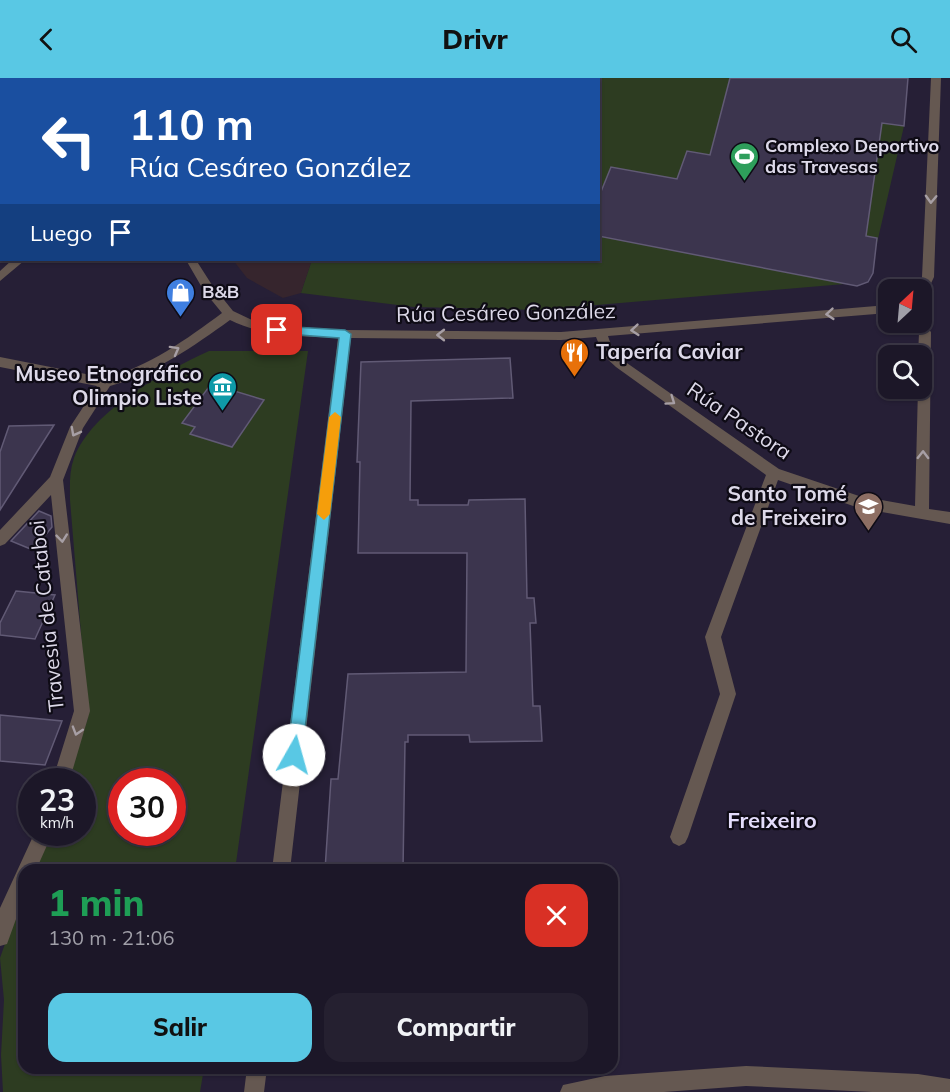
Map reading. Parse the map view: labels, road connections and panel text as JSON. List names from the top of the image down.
{
  "streets": {
    "street": ["Rúa Cesáreo González", "Rúa Pastora", "Travesia de Cataboi"]
  },
  "crossings": [
    ["Rúa Cesáreo González", "Rúa Pastora"]
  ],
  "one_way": ["Rúa Cesáreo González", "Rúa Pastora", "Travesia de Cataboi"],
  "districts": ["Freixeiro"],
  "places": {
    "sports": ["Complexo Deportivo das Travesas"],
    "shop": ["B&B"],
    "restaurant": ["Tapería Caviar"],
    "museum": ["Museo Etnográfico Olimpio Liste"],
    "school or university": ["Santo Tomé de Freixeiro"]
  },
  "north": "top right",
  "page": {
    "header": "Drivr",
    "turn": ["110 m", "Rúa Cesáreo González"],
    "then": "Luego",
    "speed": "23 km/h",
    "limit": "30",
    "heading": ["1 min", "130 m · 21:06"],
    "buttons": ["Salir", "Compartir"]
  }
}
